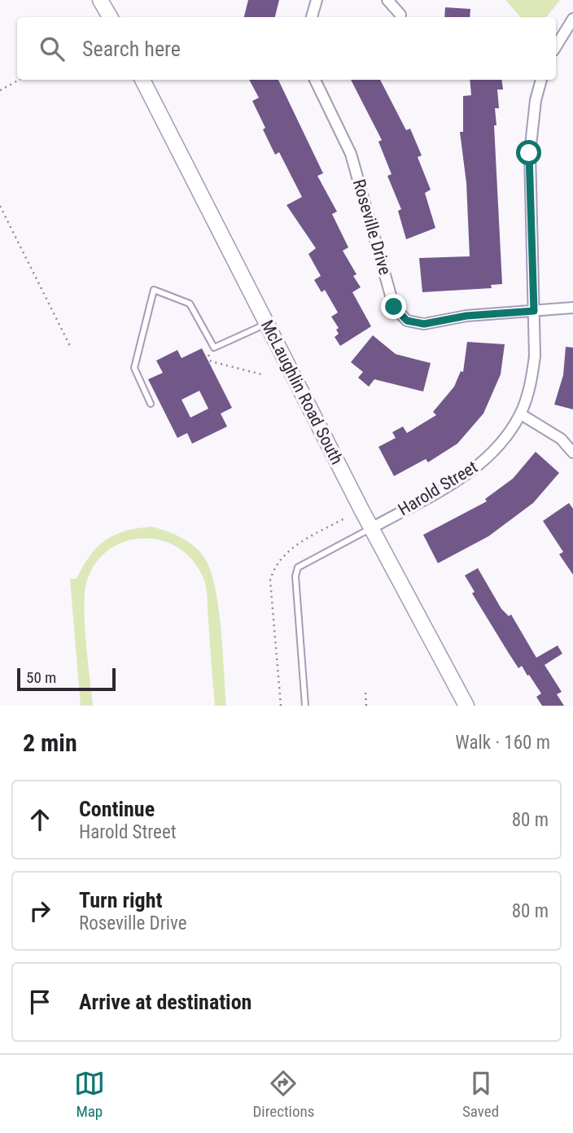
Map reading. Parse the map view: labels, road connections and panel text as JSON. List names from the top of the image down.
{
  "streets": {
    "main road": ["McLaughlin Road South"],
    "street": ["Roseville Drive", "Harold Street"]
  },
  "crossings": [
    ["Roseville Drive", "Harold Street"],
    ["McLaughlin Road South", "Harold Street"]
  ],
  "scale_bar": "50 m",
  "page": {
    "search": "Search here",
    "scale": "50 m",
    "heading": ["2 min", "Walk · 160 m"],
    "list": [
      ["Continue", "Harold Street", "80 m"],
      ["Turn right", "Roseville Drive", "80 m"],
      "Arrive at destination"
    ],
    "nav": ["Map", "Directions", "Saved"]
  }
}
